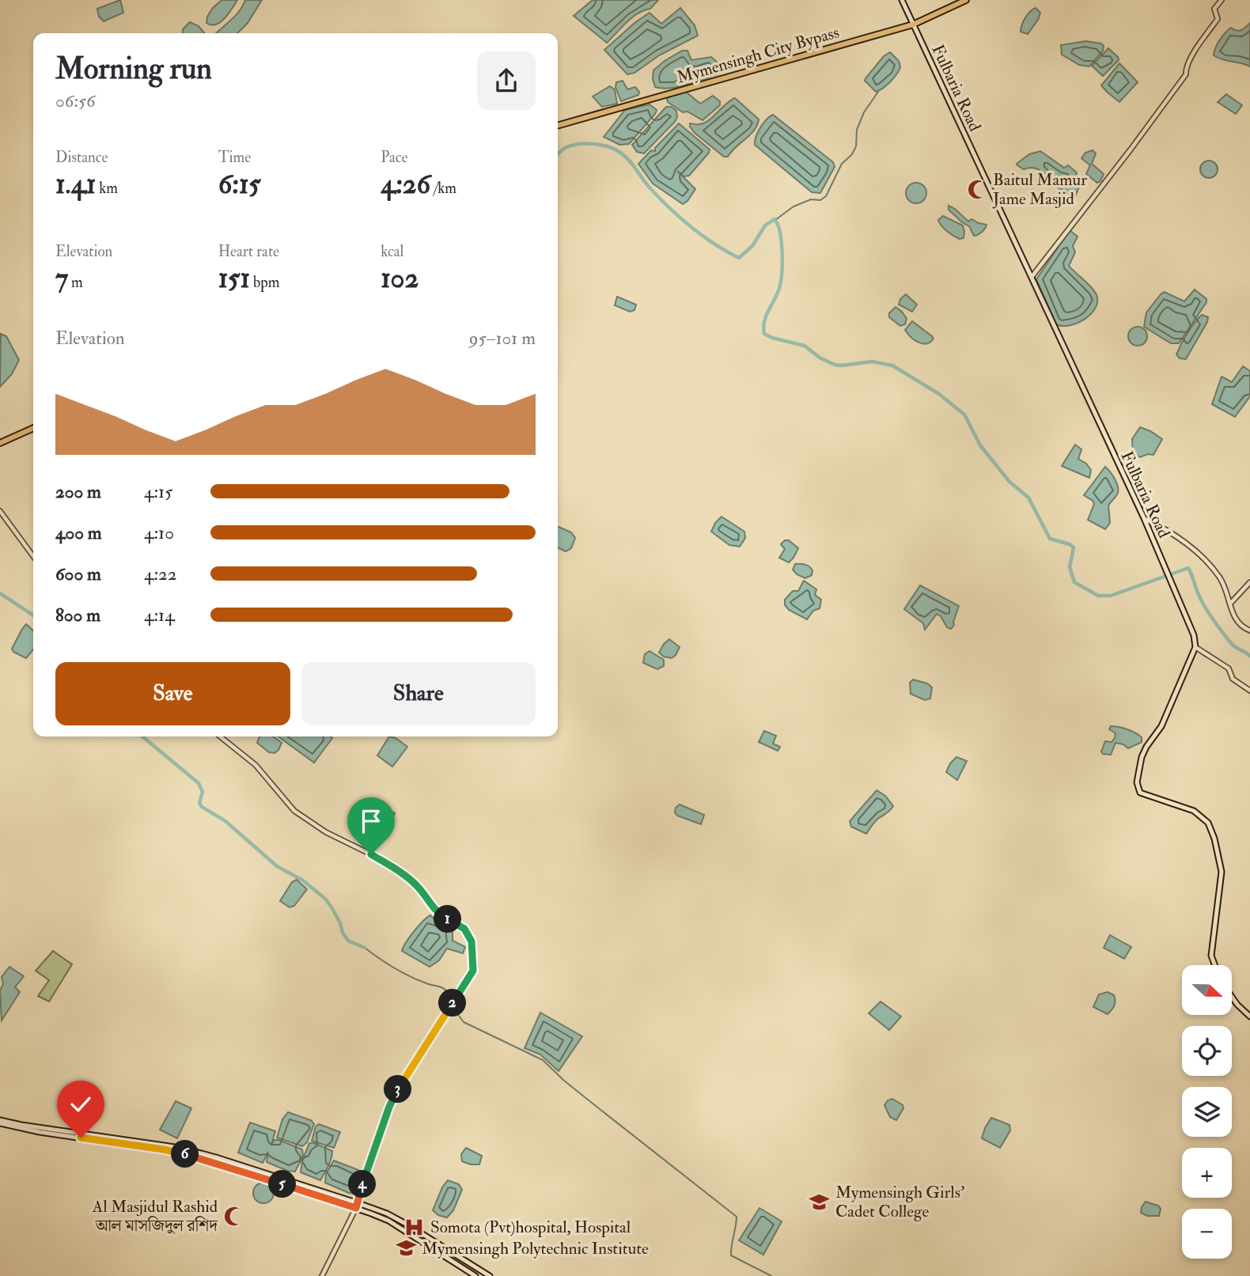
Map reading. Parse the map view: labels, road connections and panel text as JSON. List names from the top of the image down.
{
  "streets": {
    "highway": ["Mymensingh City Bypass"],
    "main road": ["Fulbaria Road"]
  },
  "crossings": [
    ["Mymensingh City Bypass", "Fulbaria Road"]
  ],
  "places": {
    "mosque": ["Baitul Mamur Jame Masjid", "Al Masjidul Rashid আল মাসজিদুল রশিদ"],
    "school or university": ["Mymensingh Girls' Cadet College", "Mymensingh Polytechnic Institute"],
    "hospital": ["Somota (Pvt)hospital, Hospital"]
  },
  "north": "right",
  "page": {
    "heading": ["Morning run", "06:56"],
    "stats": [
      ["Distance", "1.41 km"],
      ["Time", "6:15"],
      ["Pace", "4:26 /km"],
      ["Elevation", "7 m"],
      ["Heart rate", "151 bpm"],
      ["kcal", "102"]
    ],
    "chart": ["Elevation", "95–101 m"],
    "list": [
      {
        "name": "200 m",
        "note": "4:15"
      },
      {
        "name": "400 m",
        "note": "4:10"
      },
      {
        "name": "600 m",
        "note": "4:22"
      },
      {
        "name": "800 m",
        "note": "4:14"
      }
    ],
    "buttons": ["Save", "Share"],
    "pins": [
      "1",
      "2",
      "3",
      "6",
      "4",
      "5"
    ],
    "map_buttons": ["+", "−"]
  }
}
